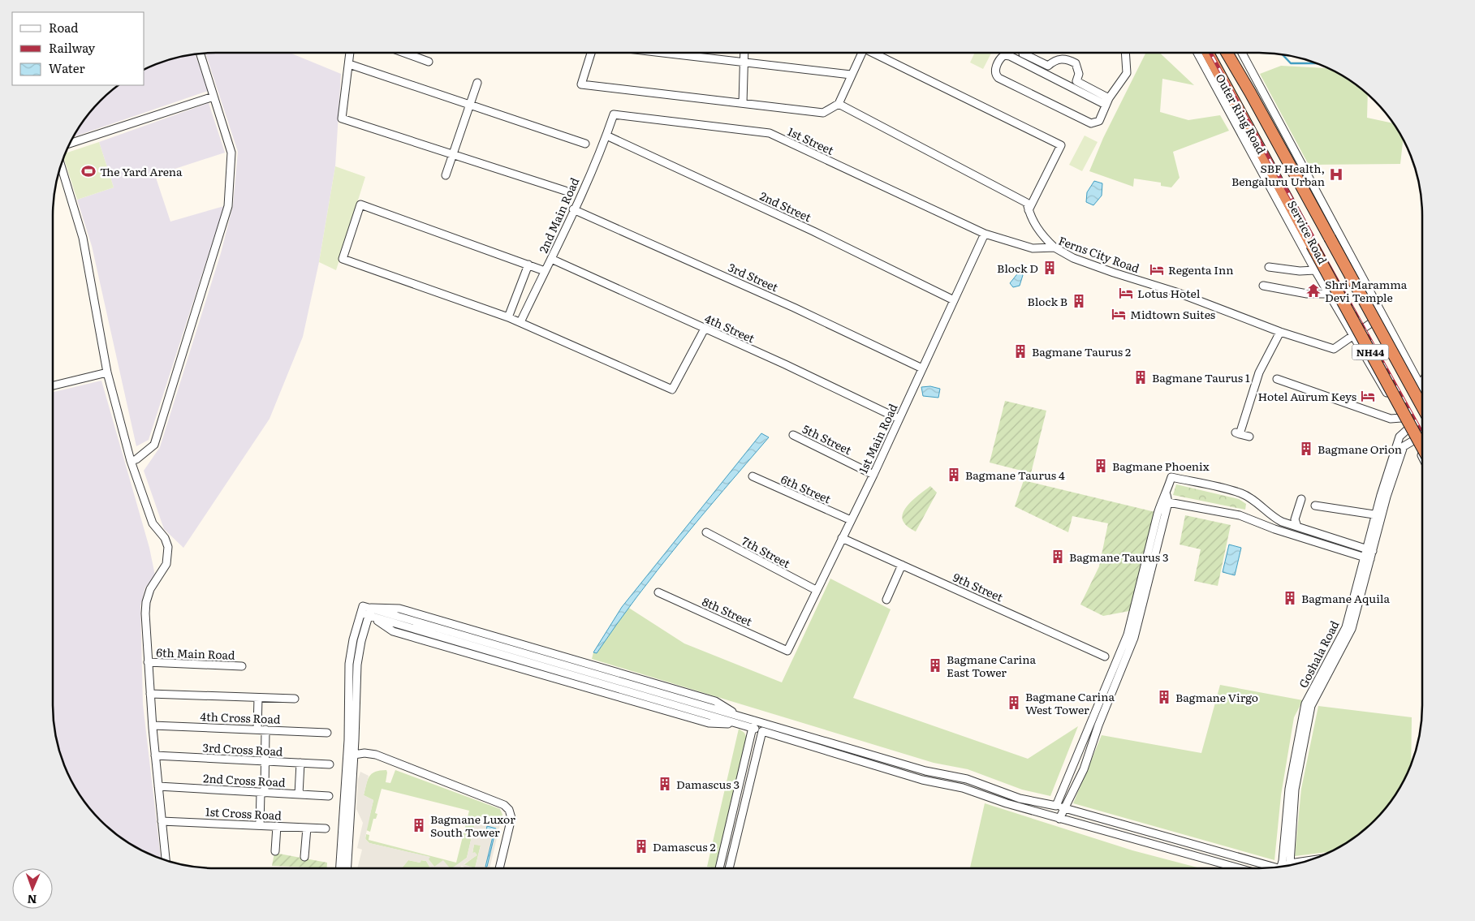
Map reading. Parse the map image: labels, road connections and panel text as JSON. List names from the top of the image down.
{
  "streets": {
    "highway": ["Outer Ring Road", "NH44"],
    "street": [
      "1st Street",
      "2nd Street",
      "2nd Main Road",
      "Service Road",
      "Ferns City Road",
      "3rd Street",
      "4th Street",
      "1st Main Road",
      "5th Street",
      "6th Street",
      "7th Street",
      "9th Street",
      "8th Street",
      "6th Main Road",
      "Goshala Road",
      "4th Cross Road",
      "3rd Cross Road",
      "2nd Cross Road",
      "1st Cross Road"
    ]
  },
  "crossings": [
    ["1st Street", "2nd Main Road"],
    ["1st Street", "Ferns City Road"],
    ["1st Street", "1st Main Road"],
    ["2nd Street", "2nd Main Road"],
    ["2nd Street", "1st Main Road"],
    ["2nd Main Road", "3rd Street"],
    ["2nd Main Road", "4th Street"],
    ["Service Road", "Ferns City Road"],
    ["Service Road", "Goshala Road"],
    ["3rd Street", "1st Main Road"],
    ["4th Street", "1st Main Road"],
    ["1st Main Road", "5th Street"],
    ["1st Main Road", "6th Street"],
    ["1st Main Road", "7th Street"],
    ["1st Main Road", "9th Street"],
    ["1st Main Road", "8th Street"]
  ],
  "places": {
    "sports": ["The Yard Arena"],
    "hospital": ["SBF Health, Bengaluru Urban"],
    "building": [
      "Block D",
      "Block B",
      "Bagmane Taurus 2",
      "Bagmane Taurus 1",
      "Bagmane Orion",
      "Bagmane Phoenix",
      "Bagmane Taurus 4",
      "Bagmane Taurus 3",
      "Bagmane Aquila",
      "Bagmane Carina East Tower",
      "Bagmane Virgo",
      "Bagmane Carina West Tower",
      "Damascus 3",
      "Bagmane Luxor South Tower",
      "Damascus 2"
    ],
    "hotel": [
      "Regenta Inn",
      "Lotus Hotel",
      "Midtown Suites",
      "Hotel Aurum Keys"
    ],
    "temple": ["Shri Maramma Devi Temple"]
  },
  "legend": ["Road", "Railway", "Water"],
  "north": "bottom"
}
